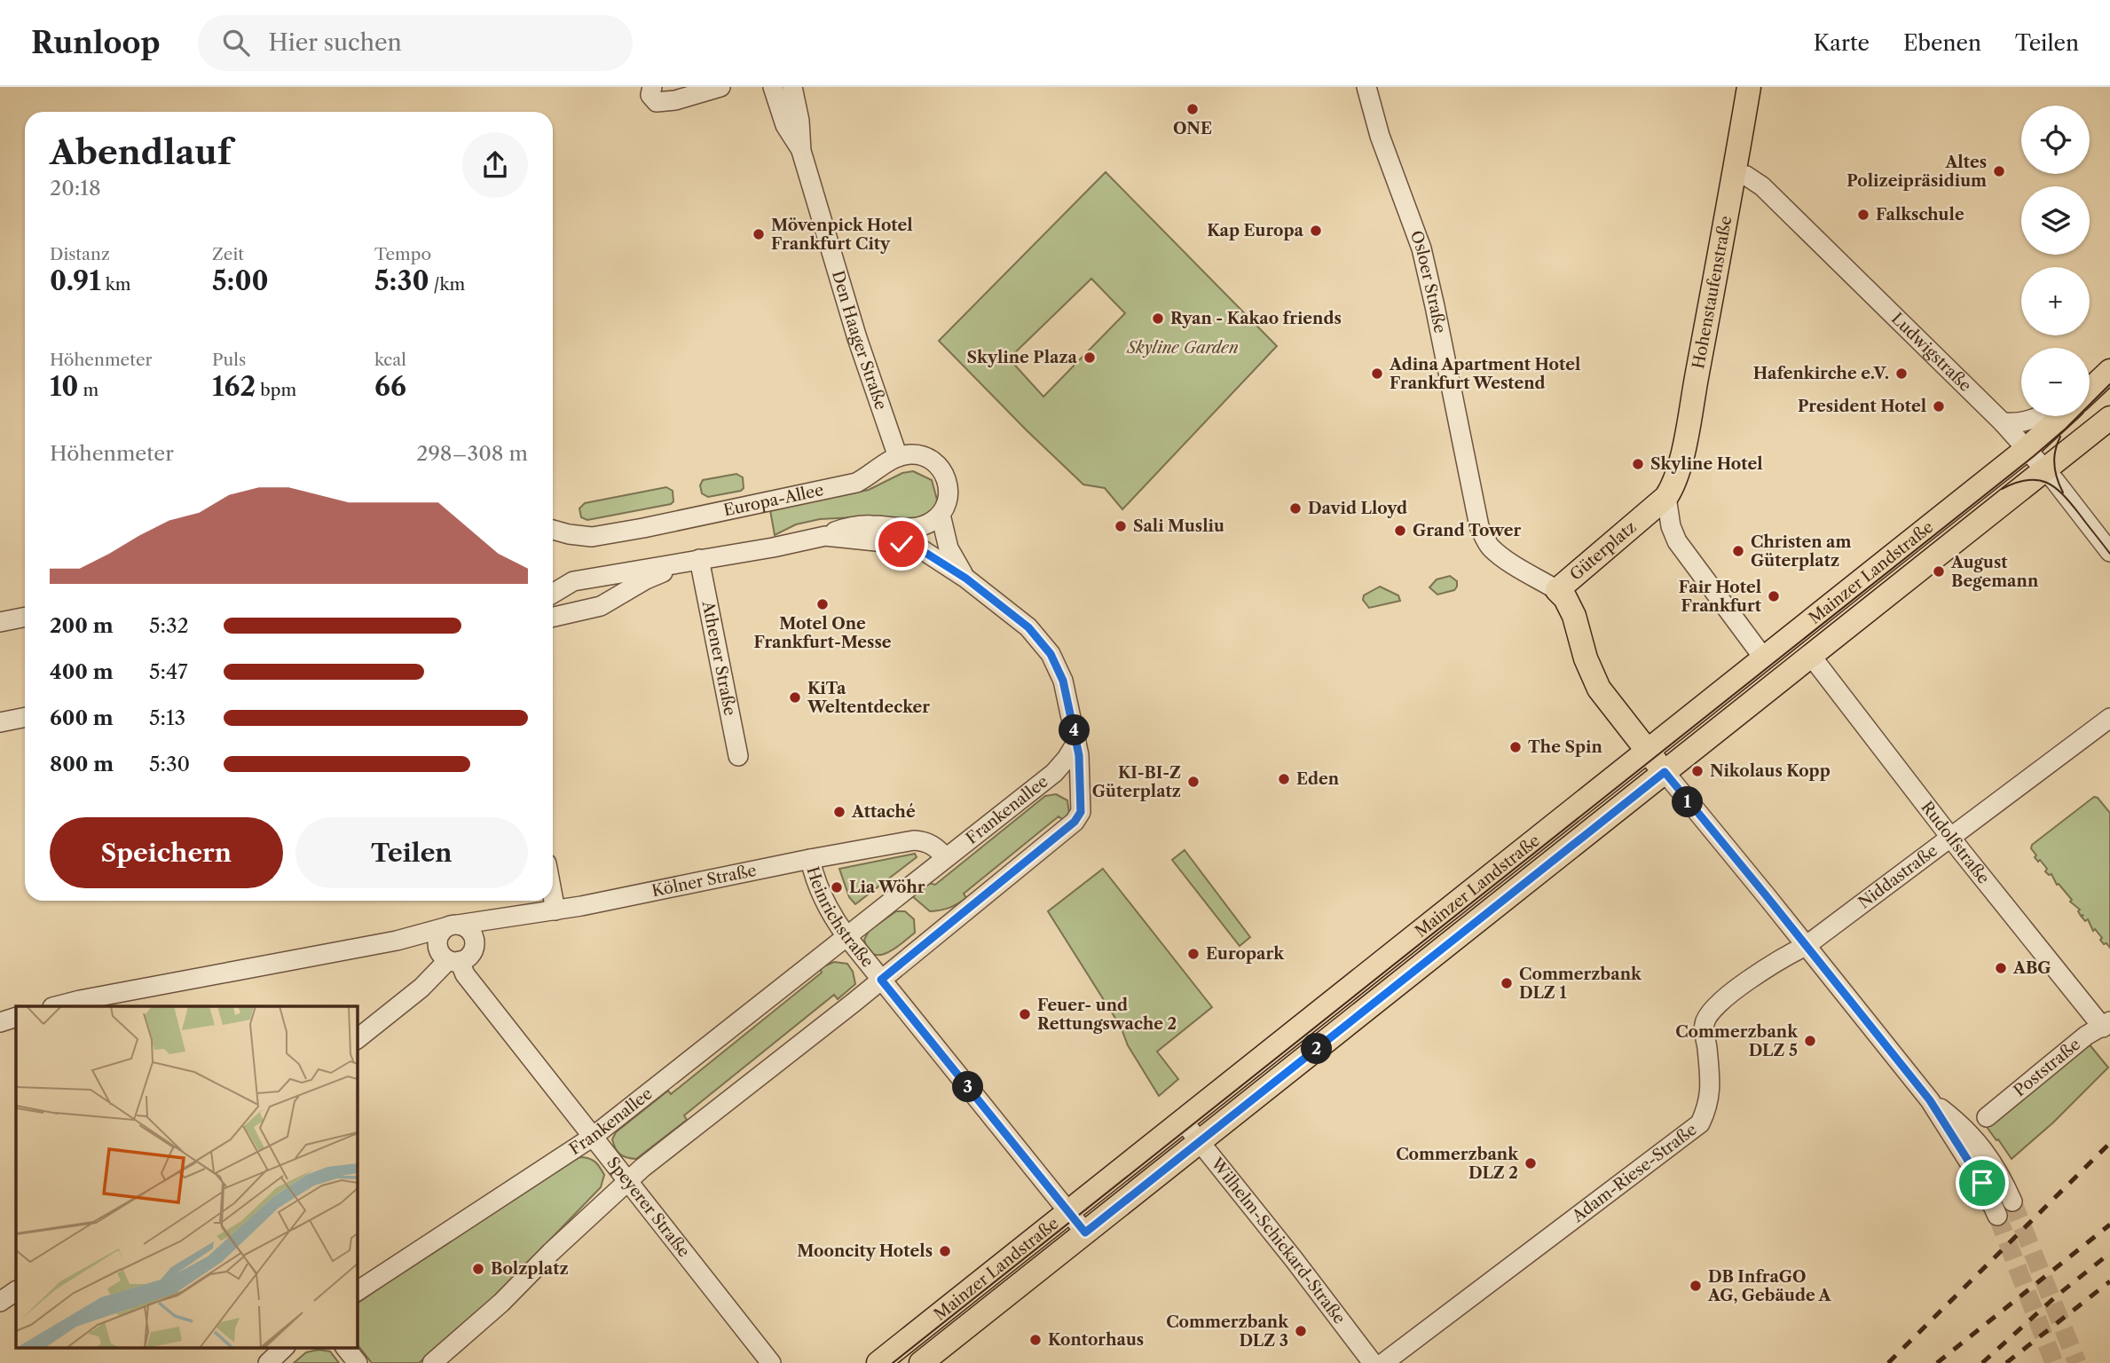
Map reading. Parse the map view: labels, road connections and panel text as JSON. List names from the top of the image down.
{
  "streets": {
    "main road": ["Hohenstaufenstraße", "Güterplatz", "Mainzer Landstraße"],
    "street": [
      "Osloer Straße",
      "Den Haager Straße",
      "Ludwigstraße",
      "Europa-Allee",
      "Athener Straße",
      "Frankenallee",
      "Rudolfstraße",
      "Niddastraße",
      "Kölner Straße",
      "Heinrichstraße",
      "Poststraße",
      "Adam-Riese-Straße",
      "Speyerer Straße",
      "Wilhelm-Schickard-Straße"
    ]
  },
  "crossings": [
    ["Osloer Straße", "Güterplatz"],
    ["Hohenstaufenstraße", "Ludwigstraße"],
    ["Hohenstaufenstraße", "Güterplatz"],
    ["Den Haager Straße", "Europa-Allee"],
    ["Ludwigstraße", "Mainzer Landstraße"],
    ["Güterplatz", "Mainzer Landstraße"],
    ["Mainzer Landstraße", "Rudolfstraße"],
    ["Mainzer Landstraße", "Heinrichstraße"],
    ["Mainzer Landstraße", "Wilhelm-Schickard-Straße"],
    ["Frankenallee", "Kölner Straße"],
    ["Frankenallee", "Heinrichstraße"],
    ["Frankenallee", "Speyerer Straße"],
    ["Rudolfstraße", "Niddastraße"],
    ["Rudolfstraße", "Poststraße"],
    ["Niddastraße", "Adam-Riese-Straße"],
    ["Kölner Straße", "Heinrichstraße"],
    ["Kölner Straße", "Speyerer Straße"]
  ],
  "parks": ["Skyline Garden"],
  "places": [
    "ONE",
    "Altes Polizeipräsidium",
    "Falkschule",
    "Kap Europa",
    "Mövenpick Hotel Frankfurt City",
    "Ryan - Kakao friends",
    "Skyline Plaza",
    "Adina Apartment Hotel Frankfurt Westend",
    "Hafenkirche e.V.",
    "President Hotel",
    "Skyline Hotel",
    "David Lloyd",
    "Sali Musliu",
    "Grand Tower",
    "Christen am Güterplatz",
    "August Begemann",
    "Fair Hotel Frankfurt",
    "Motel One Frankfurt-Messe",
    "KiTa Weltentdecker",
    "The Spin",
    "Nikolaus Kopp",
    "Eden",
    "KI-BI-Z Güterplatz",
    "Attaché",
    "Lia Wöhr",
    "Europark",
    "ABG",
    "Commerzbank DLZ 1",
    "Feuer- und Rettungswache 2",
    "Commerzbank DLZ 5",
    "Commerzbank DLZ 2",
    "Mooncity Hotels",
    "Bolzplatz",
    "DB InfraGO AG, Gebäude A",
    "Commerzbank DLZ 3",
    "Kontorhaus"
  ],
  "page": {
    "header": "Runloop",
    "search": "Hier suchen",
    "nav": ["Karte", "Ebenen", "Teilen"],
    "map_buttons": ["+", "−"],
    "heading": ["Abendlauf", "20:18"],
    "stats": [
      ["Distanz", "0.91 km"],
      ["Zeit", "5:00"],
      ["Tempo", "5:30 /km"],
      ["Höhenmeter", "10 m"],
      ["Puls", "162 bpm"],
      ["kcal", "66"]
    ],
    "chart": ["Höhenmeter", "298–308 m"],
    "list": [
      {
        "name": "200 m",
        "note": "5:32"
      },
      {
        "name": "400 m",
        "note": "5:47"
      },
      {
        "name": "600 m",
        "note": "5:13"
      },
      {
        "name": "800 m",
        "note": "5:30"
      }
    ],
    "pins": [
      "4",
      "1",
      "2",
      "3"
    ],
    "buttons": ["Speichern", "Teilen"]
  }
}
